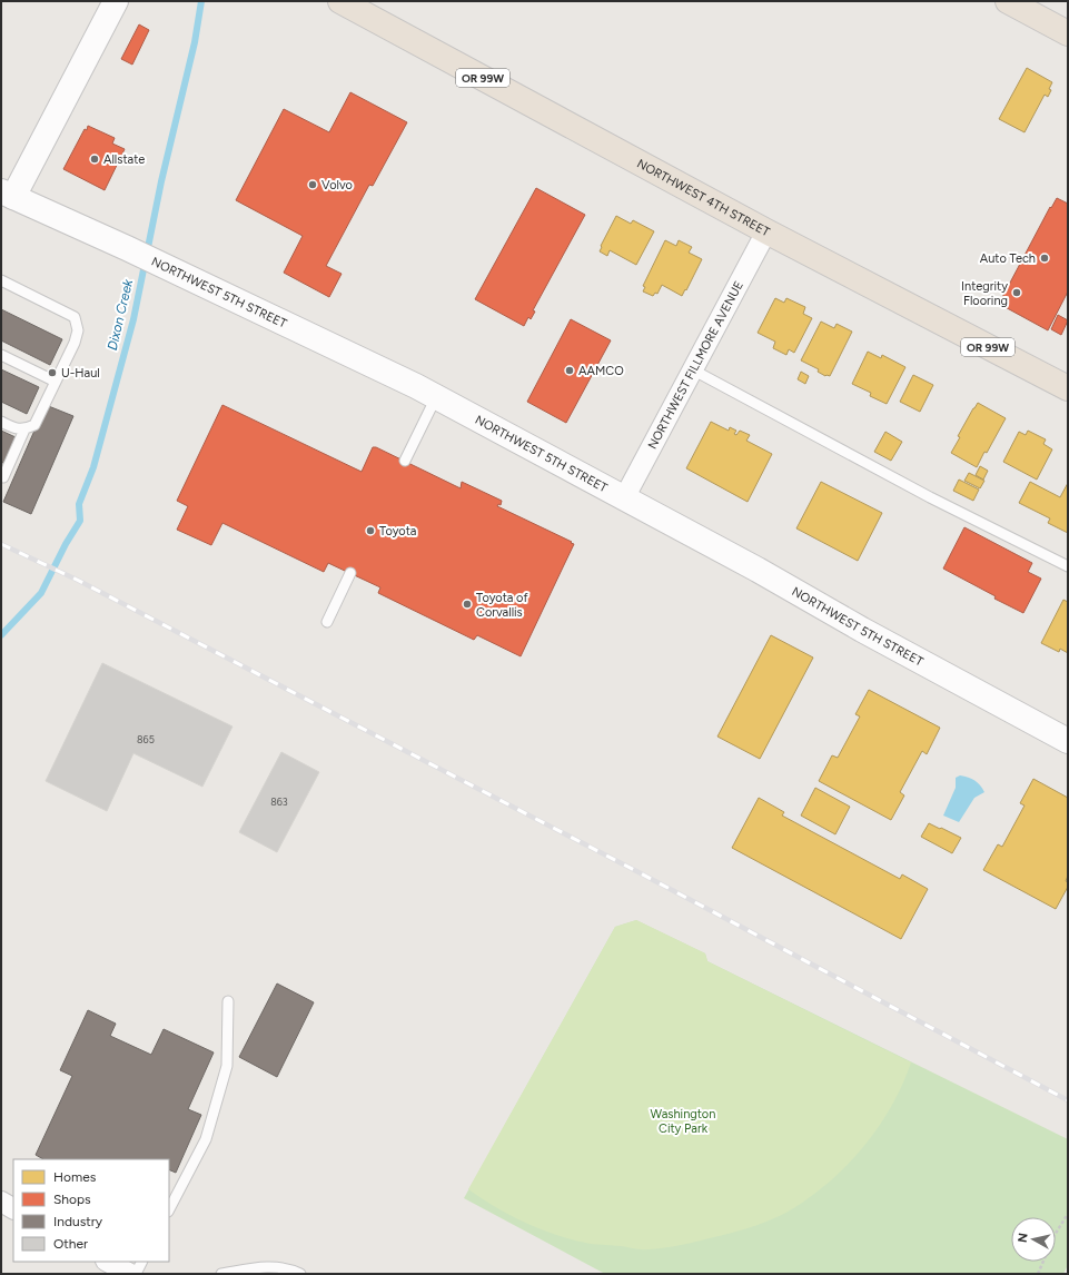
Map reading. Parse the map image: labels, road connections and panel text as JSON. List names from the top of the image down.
{
  "streets": {
    "highway": ["OR 99W", "NORTHWEST 4TH STREET"],
    "street": ["NORTHWEST 5TH STREET", "NORTHWEST FILLMORE AVENUE"]
  },
  "crossings": [
    ["NORTHWEST 4TH STREET", "NORTHWEST FILLMORE AVENUE"],
    ["NORTHWEST 5TH STREET", "NORTHWEST FILLMORE AVENUE"]
  ],
  "water": ["Dixon Creek"],
  "parks": ["Washington City Park"],
  "places": [
    "Allstate",
    "Volvo",
    "Auto Tech",
    "Integrity Flooring",
    "AAMCO",
    "U-Haul",
    "Toyota",
    "Toyota of Corvallis"
  ],
  "house_numbers": ["865", "863"],
  "legend": [
    "Homes",
    "Shops",
    "Industry",
    "Other"
  ],
  "north": "left"
}
